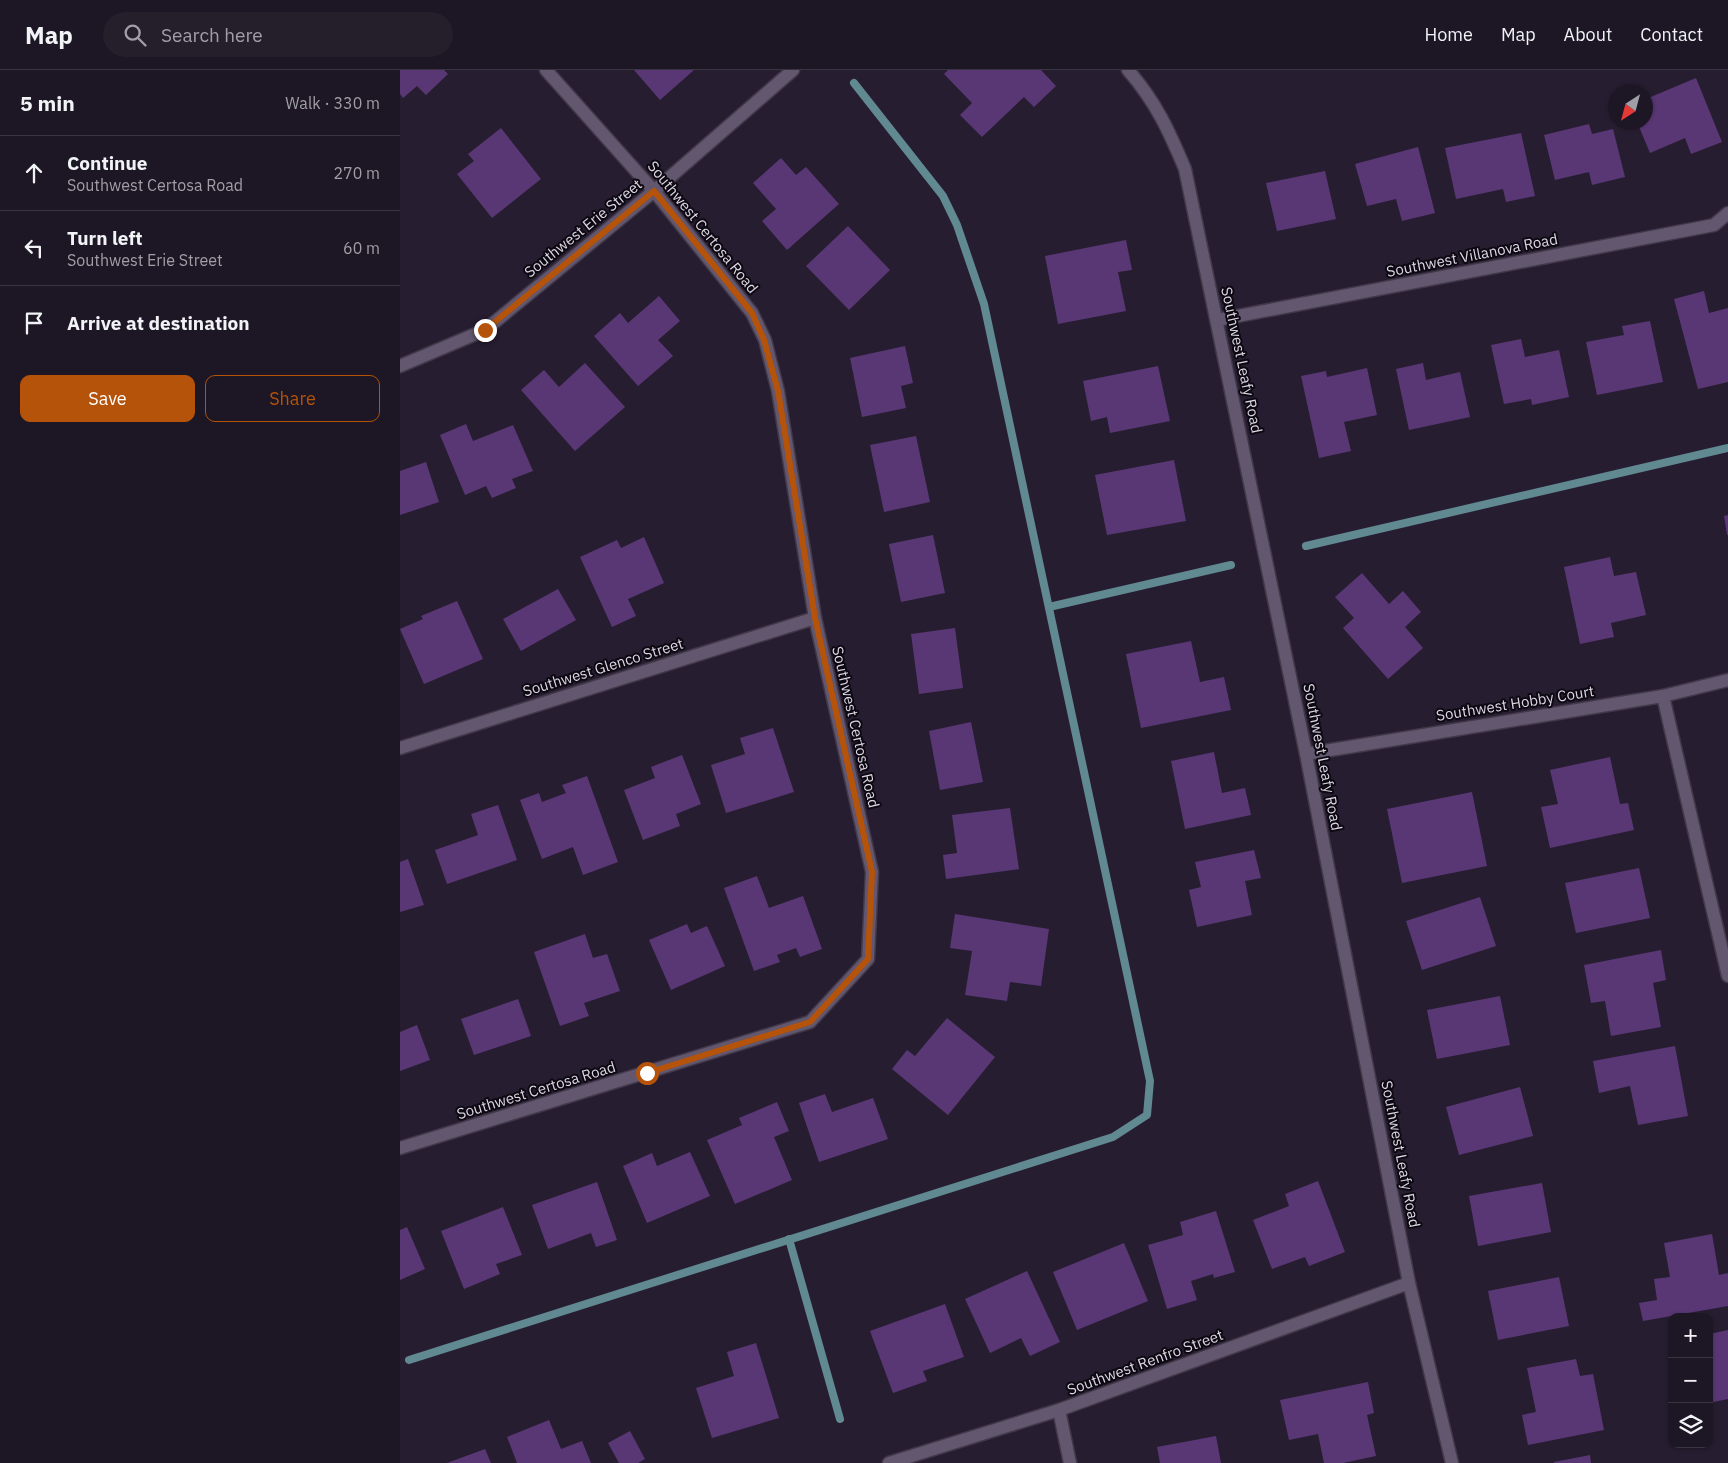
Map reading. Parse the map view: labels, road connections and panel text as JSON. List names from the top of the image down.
{
  "streets": {
    "street": [
      "Southwest Certosa Road",
      "Southwest Erie Street",
      "Southwest Villanova Road",
      "Southwest Leafy Road",
      "Southwest Glenco Street",
      "Southwest Hobby Court",
      "Southwest Renfro Street"
    ]
  },
  "crossings": [
    ["Southwest Certosa Road", "Southwest Erie Street"],
    ["Southwest Certosa Road", "Southwest Glenco Street"],
    ["Southwest Villanova Road", "Southwest Leafy Road"],
    ["Southwest Leafy Road", "Southwest Hobby Court"],
    ["Southwest Leafy Road", "Southwest Renfro Street"]
  ],
  "north": "bottom left",
  "page": {
    "header": "Map",
    "search": "Search here",
    "nav": [
      "Home",
      "Map",
      "About",
      "Contact"
    ],
    "heading": ["5 min", "Walk · 330 m"],
    "list": [
      ["Continue", "Southwest Certosa Road", "270 m"],
      ["Turn left", "Southwest Erie Street", "60 m"],
      "Arrive at destination"
    ],
    "buttons": ["Save", "Share"],
    "map_buttons": ["+", "−"]
  }
}
